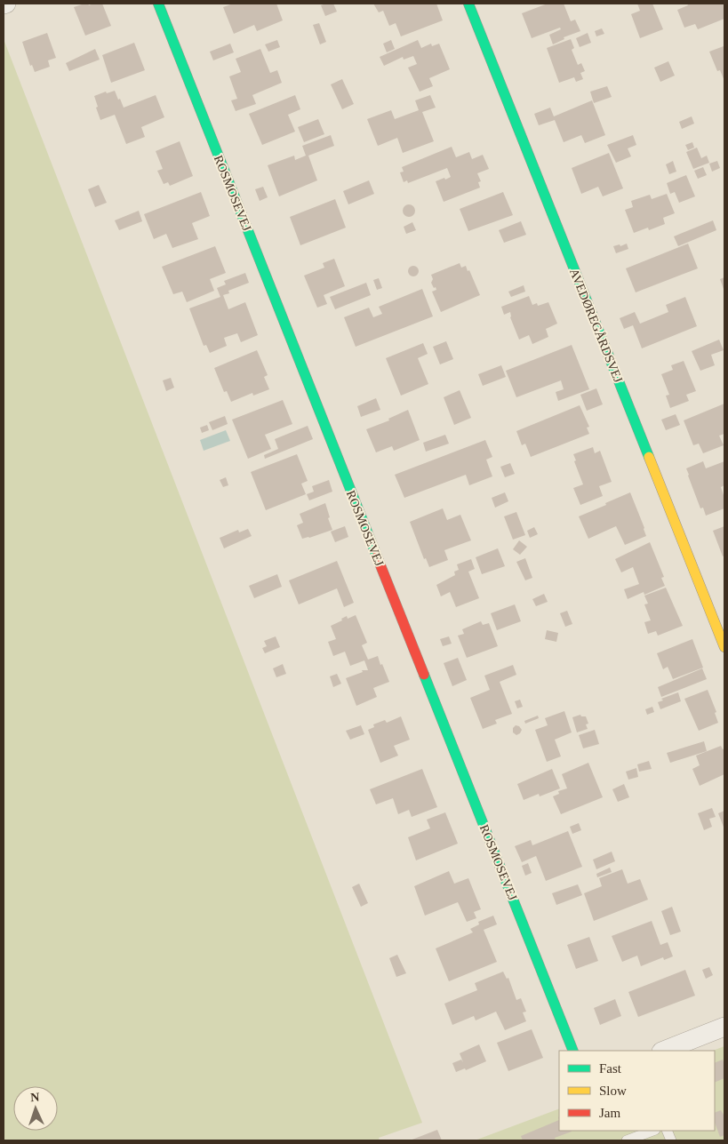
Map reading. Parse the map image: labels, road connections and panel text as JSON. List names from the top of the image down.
{
  "streets": {
    "street": ["ROSMOSEVEJ", "AVEDØREGÅRDSVEJ"]
  },
  "legend": ["Fast", "Slow", "Jam"],
  "north": "top"
}
